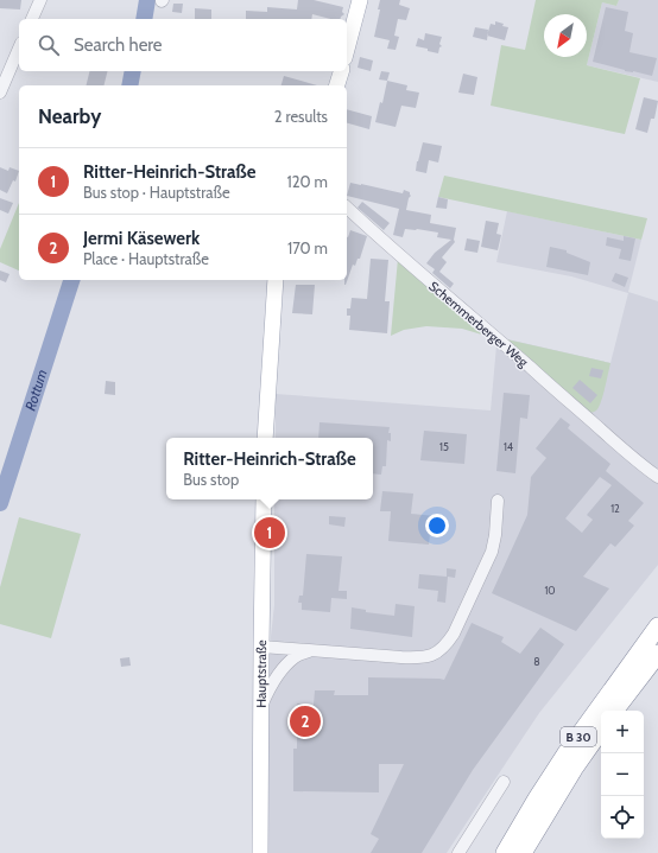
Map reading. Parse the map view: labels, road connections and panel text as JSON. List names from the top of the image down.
{
  "streets": {
    "highway": ["B 30"],
    "main road": ["Hauptstraße"],
    "street": ["Schemmerberger Weg"]
  },
  "water": ["Rottum"],
  "house_numbers": [
    "15",
    "14",
    "12",
    "10",
    "8"
  ],
  "north": "bottom left",
  "page": {
    "search": "Search here",
    "heading": ["Nearby", "2 results"],
    "list": [
      {
        "mark": "1",
        "name": "Ritter-Heinrich-Straße",
        "note": "Bus stop · Hauptstraße",
        "value": "120 m"
      },
      {
        "mark": "2",
        "name": "Jermi Käsewerk",
        "note": "Place · Hauptstraße",
        "value": "170 m"
      }
    ],
    "popup": ["Ritter-Heinrich-Straße", "Bus stop"],
    "pins": ["1", "2"],
    "map_buttons": ["+", "−"]
  }
}
